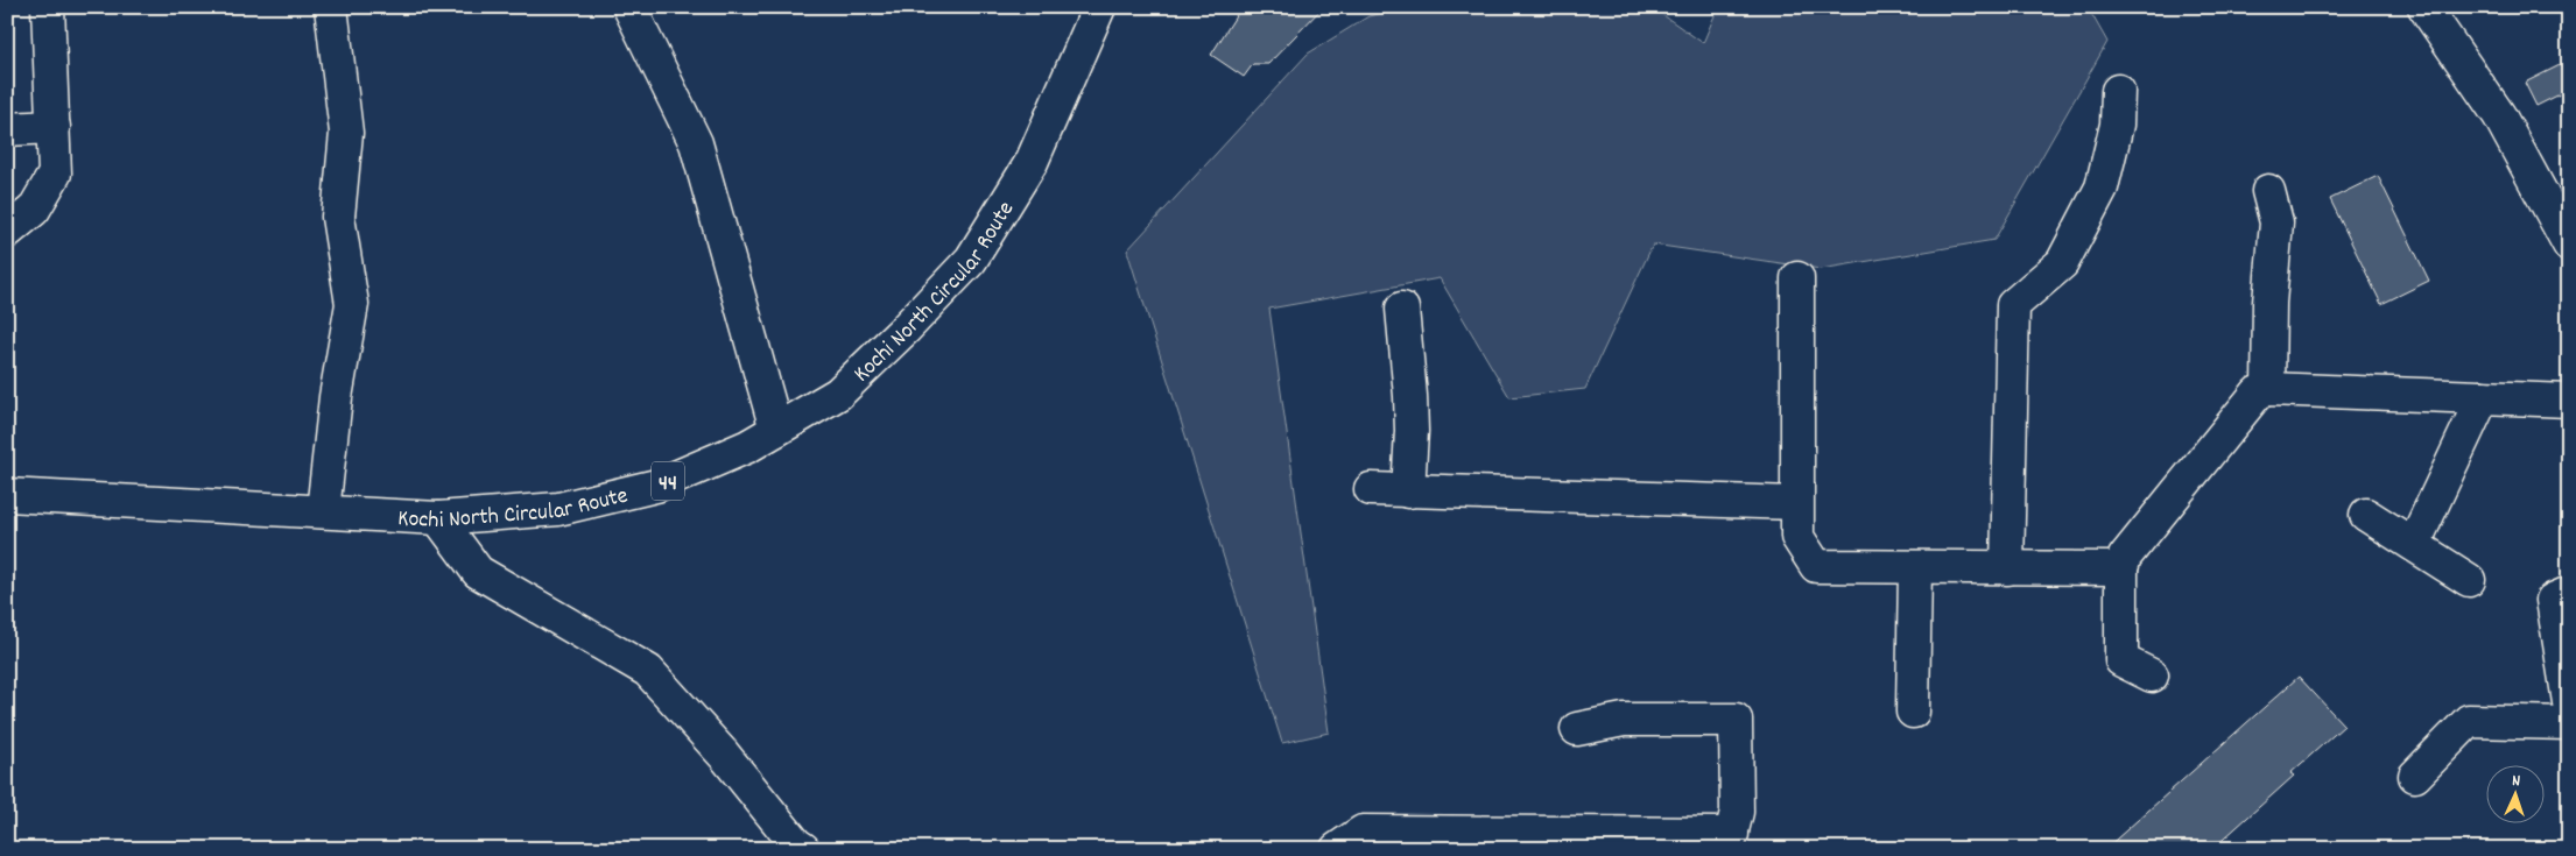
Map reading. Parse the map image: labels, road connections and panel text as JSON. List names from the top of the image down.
{
  "streets": {
    "street": ["Kochi North Circular Route", "44"]
  },
  "north": "top"
}
